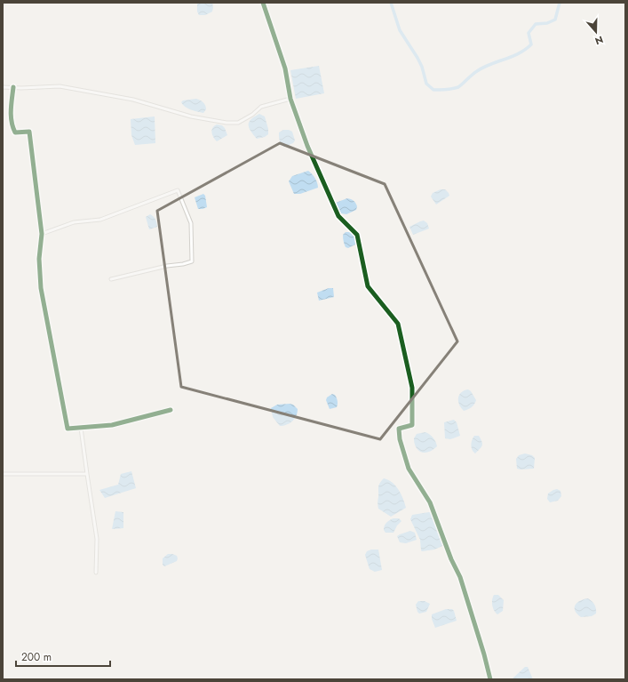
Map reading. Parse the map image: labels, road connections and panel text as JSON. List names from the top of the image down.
{
  "scale_bar": "200 m",
  "north": "bottom"
}
